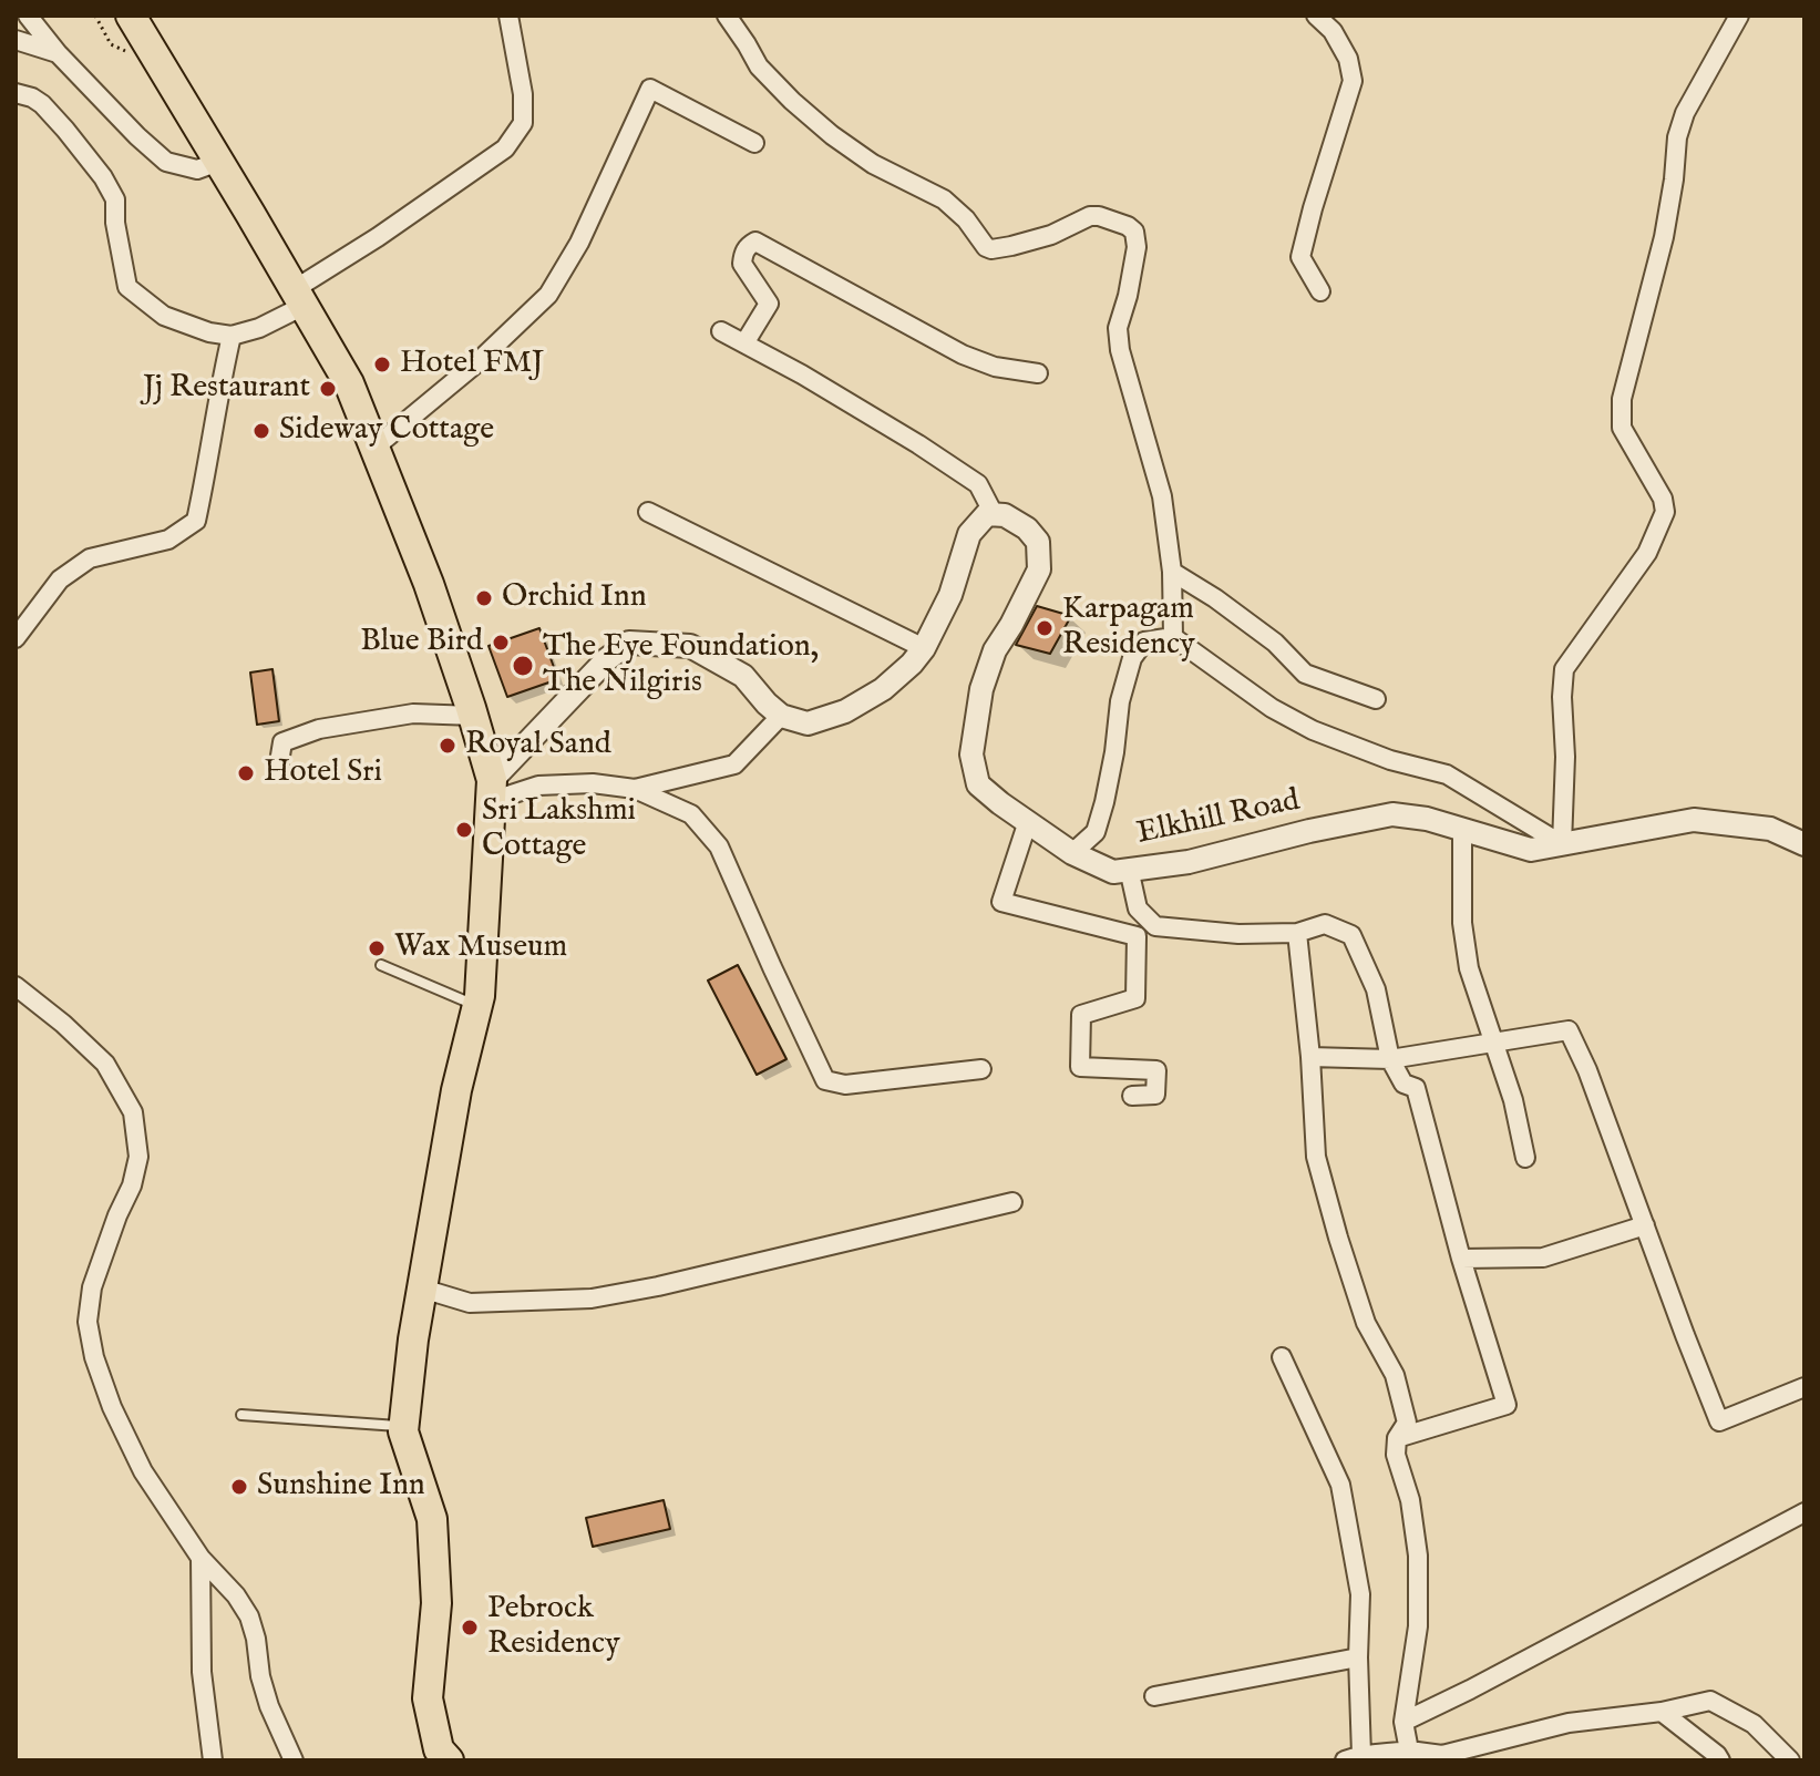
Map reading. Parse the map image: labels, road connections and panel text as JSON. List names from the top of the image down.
{
  "streets": {
    "street": ["Elkhill Road"]
  },
  "places": [
    "Hotel FMJ",
    "Jj Restaurant",
    "Sideway Cottage",
    "Orchid Inn",
    "Karpagam Residency",
    "Blue Bird",
    "The Eye Foundation, The Nilgiris",
    "Royal Sand",
    "Hotel Sri",
    "Sri Lakshmi Cottage",
    "Wax Museum",
    "Sunshine Inn",
    "Pebrock Residency"
  ]
}
